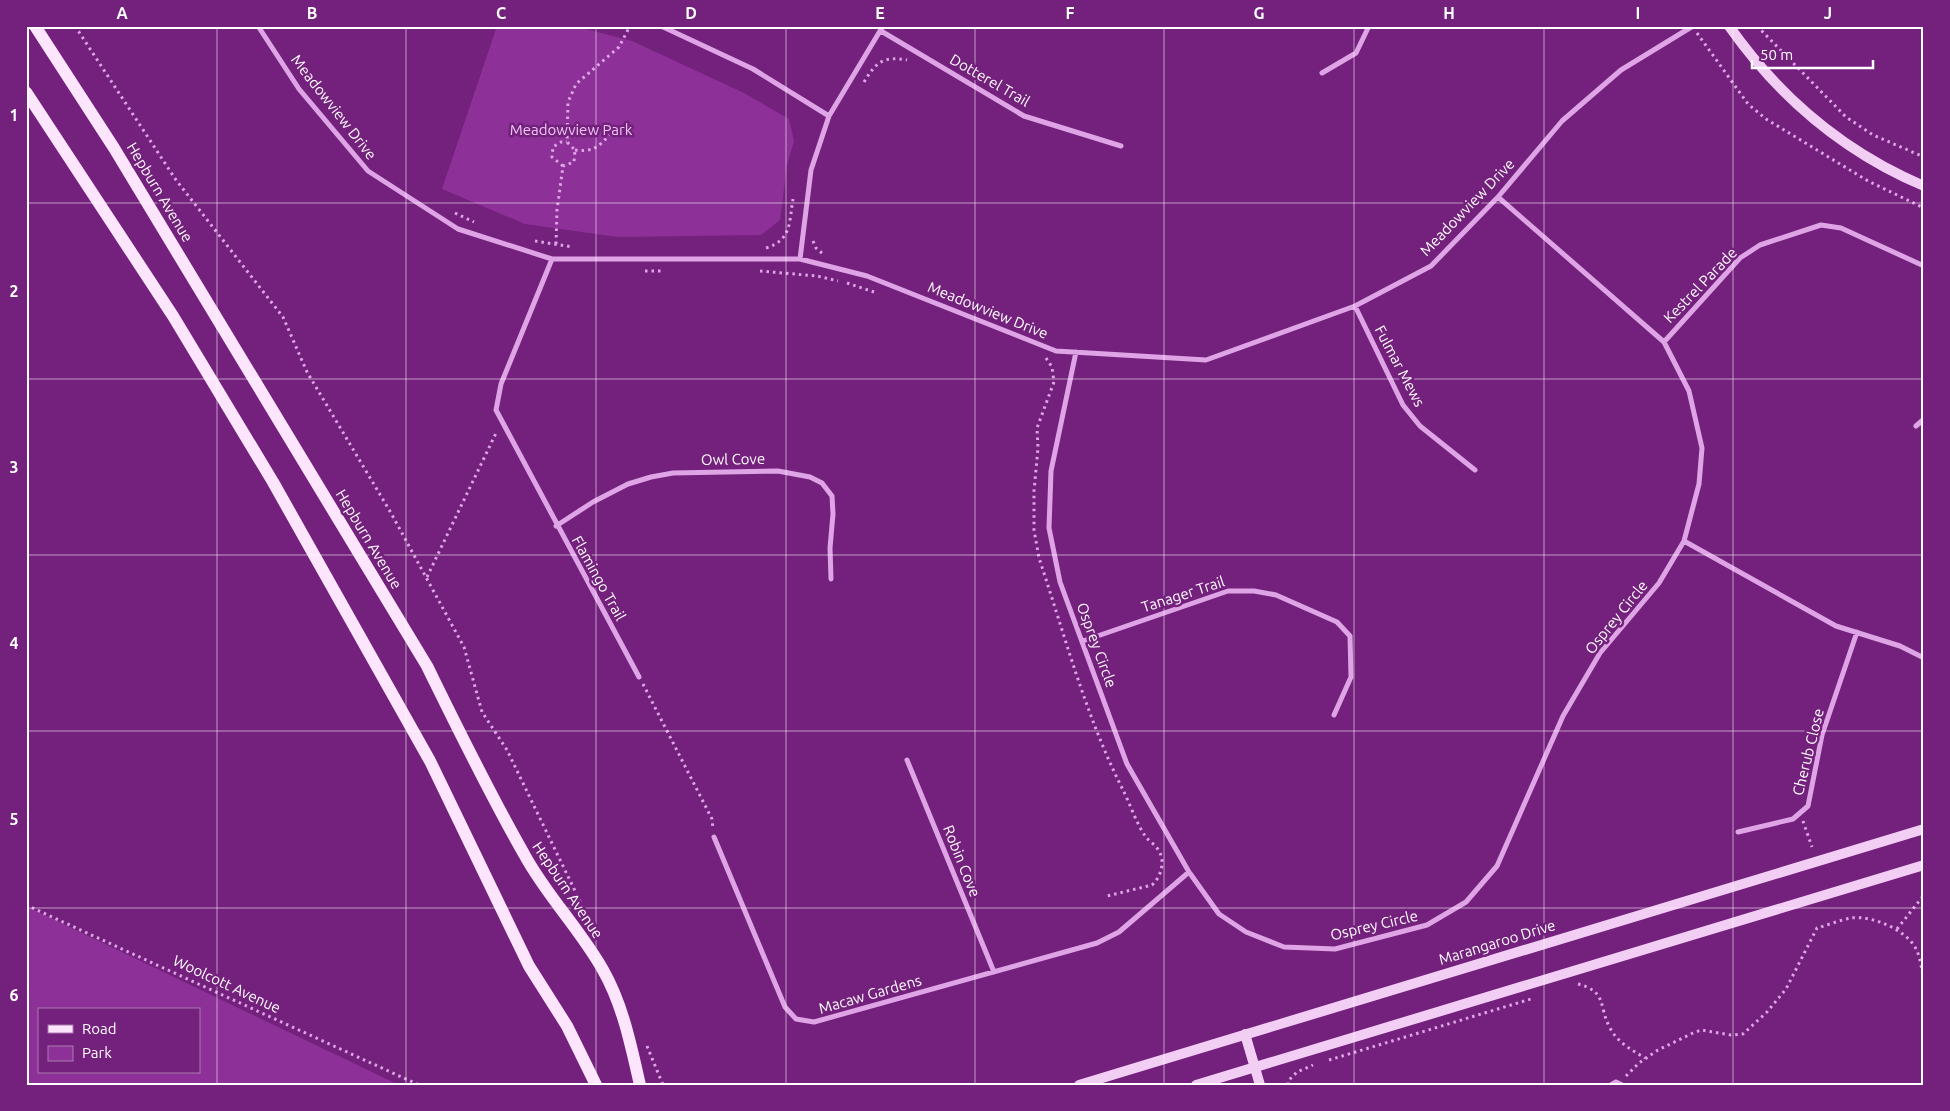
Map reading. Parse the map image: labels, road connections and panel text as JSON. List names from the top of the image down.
{
  "streets": {
    "main road": ["Hepburn Avenue", "Marangaroo Drive"],
    "street": [
      "Dotterel Trail",
      "Meadowview Drive",
      "Kestrel Parade",
      "Fulmar Mews",
      "Owl Cove",
      "Flamingo Trail",
      "Tanager Trail",
      "Osprey Circle",
      "Cherub Close",
      "Robin Cove",
      "Macaw Gardens"
    ],
    "path": ["Woolcott Avenue"]
  },
  "crossings": [
    ["Meadowview Drive", "Fulmar Mews"],
    ["Meadowview Drive", "Flamingo Trail"],
    ["Meadowview Drive", "Osprey Circle"],
    ["Kestrel Parade", "Osprey Circle"],
    ["Owl Cove", "Flamingo Trail"],
    ["Tanager Trail", "Osprey Circle"],
    ["Osprey Circle", "Macaw Gardens"],
    ["Robin Cove", "Macaw Gardens"]
  ],
  "parks": ["Meadowview Park"],
  "legend": ["Road", "Park"],
  "scale_bar": "50 m",
  "grid": {
    "columns": [
      "A",
      "B",
      "C",
      "D",
      "E",
      "F",
      "G",
      "H",
      "I",
      "J"
    ],
    "rows": [
      "1",
      "2",
      "3",
      "4",
      "5",
      "6"
    ]
  }
}
